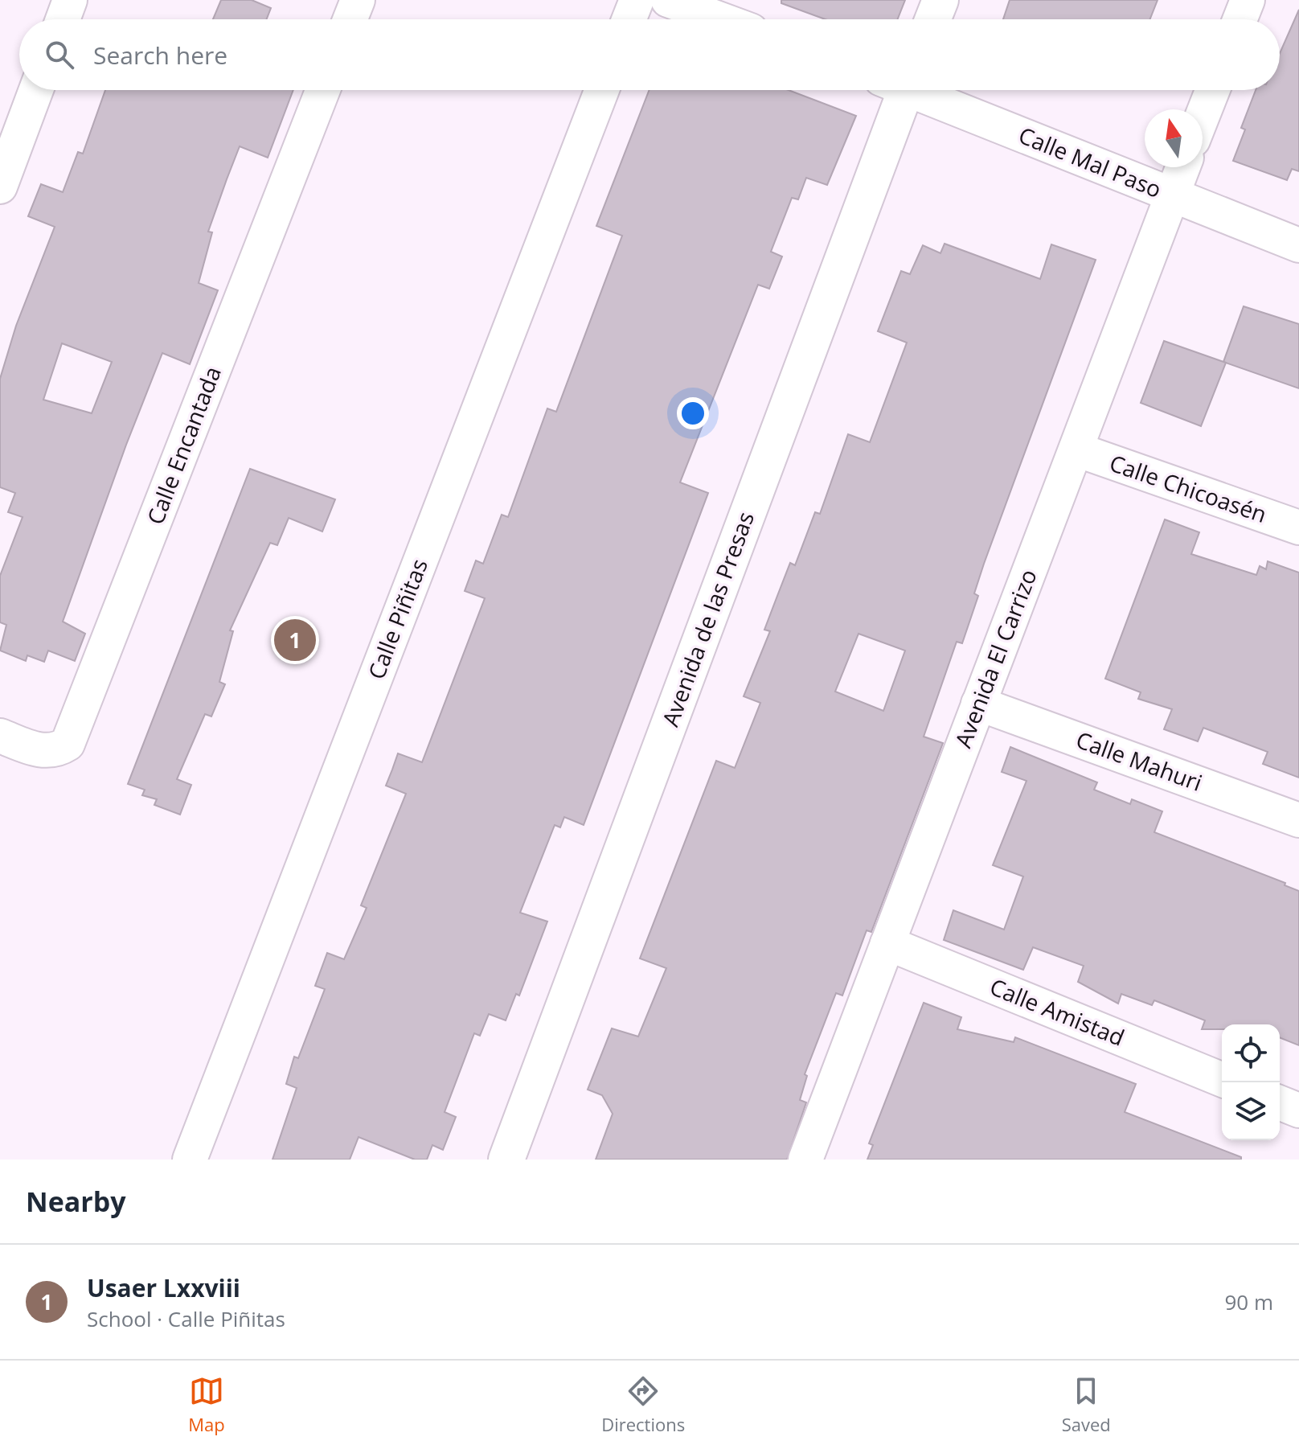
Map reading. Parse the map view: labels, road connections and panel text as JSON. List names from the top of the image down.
{
  "streets": {
    "street": [
      "Calle Mal Paso",
      "Calle Encantada",
      "Calle Chicoasén",
      "Calle Piñitas",
      "Avenida de las Presas",
      "Avenida El Carrizo",
      "Calle Mahuri",
      "Calle Amistad"
    ]
  },
  "crossings": [
    ["Calle Mal Paso", "Avenida El Carrizo"],
    ["Calle Chicoasén", "Avenida El Carrizo"],
    ["Avenida El Carrizo", "Calle Mahuri"],
    ["Avenida El Carrizo", "Calle Amistad"]
  ],
  "north": "top",
  "page": {
    "search": "Search here",
    "pins": "1",
    "heading": "Nearby",
    "list": [
      {
        "mark": "1",
        "name": "Usaer Lxxviii",
        "note": "School · Calle Piñitas",
        "value": "90 m"
      }
    ],
    "nav": ["Map", "Directions", "Saved"]
  }
}
